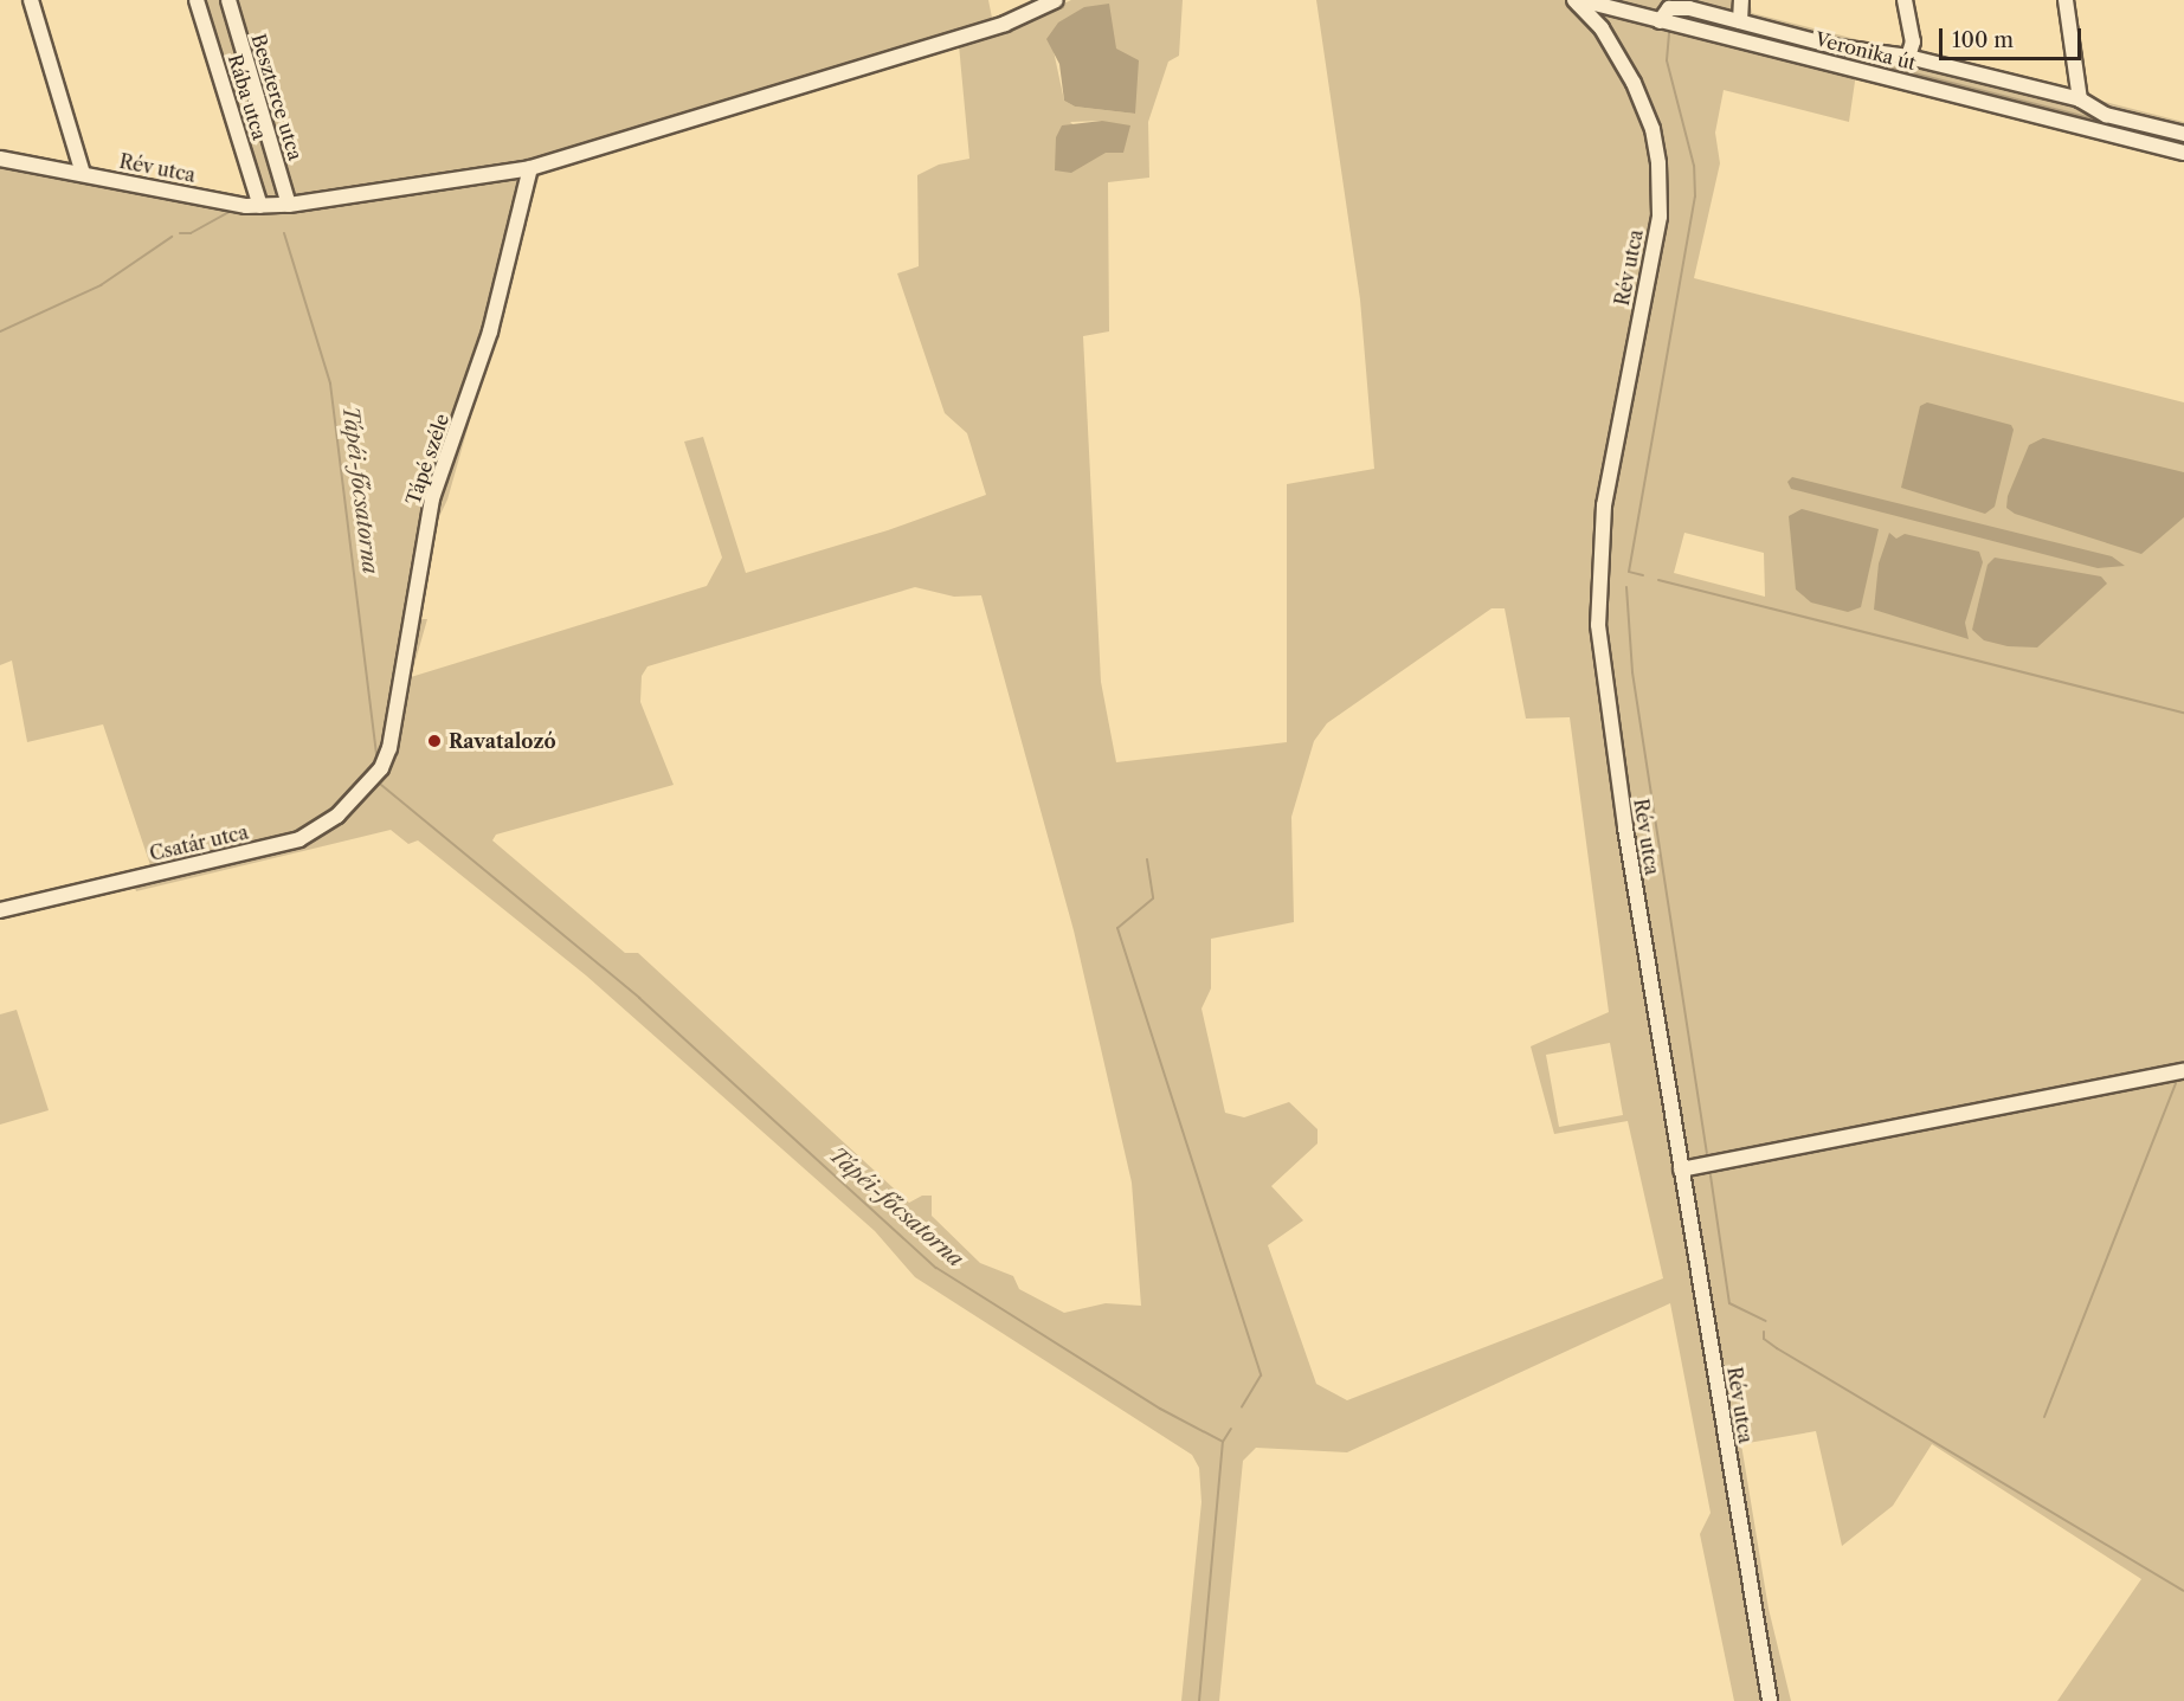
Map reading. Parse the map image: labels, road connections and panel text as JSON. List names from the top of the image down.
{
  "streets": {
    "street": [
      "Veronika út",
      "Rába utca",
      "Beszterce utca",
      "Rév utca",
      "Tápé széle",
      "Csatár utca"
    ]
  },
  "crossings": [
    ["Veronika út", "Rév utca"],
    ["Rába utca", "Rév utca"],
    ["Beszterce utca", "Rév utca"],
    ["Rév utca", "Tápé széle"],
    ["Tápé széle", "Csatár utca"]
  ],
  "water": ["Tápéi-főcsatorna"],
  "places": ["Ravatalozó"],
  "scale_bar": "100 m"
}
